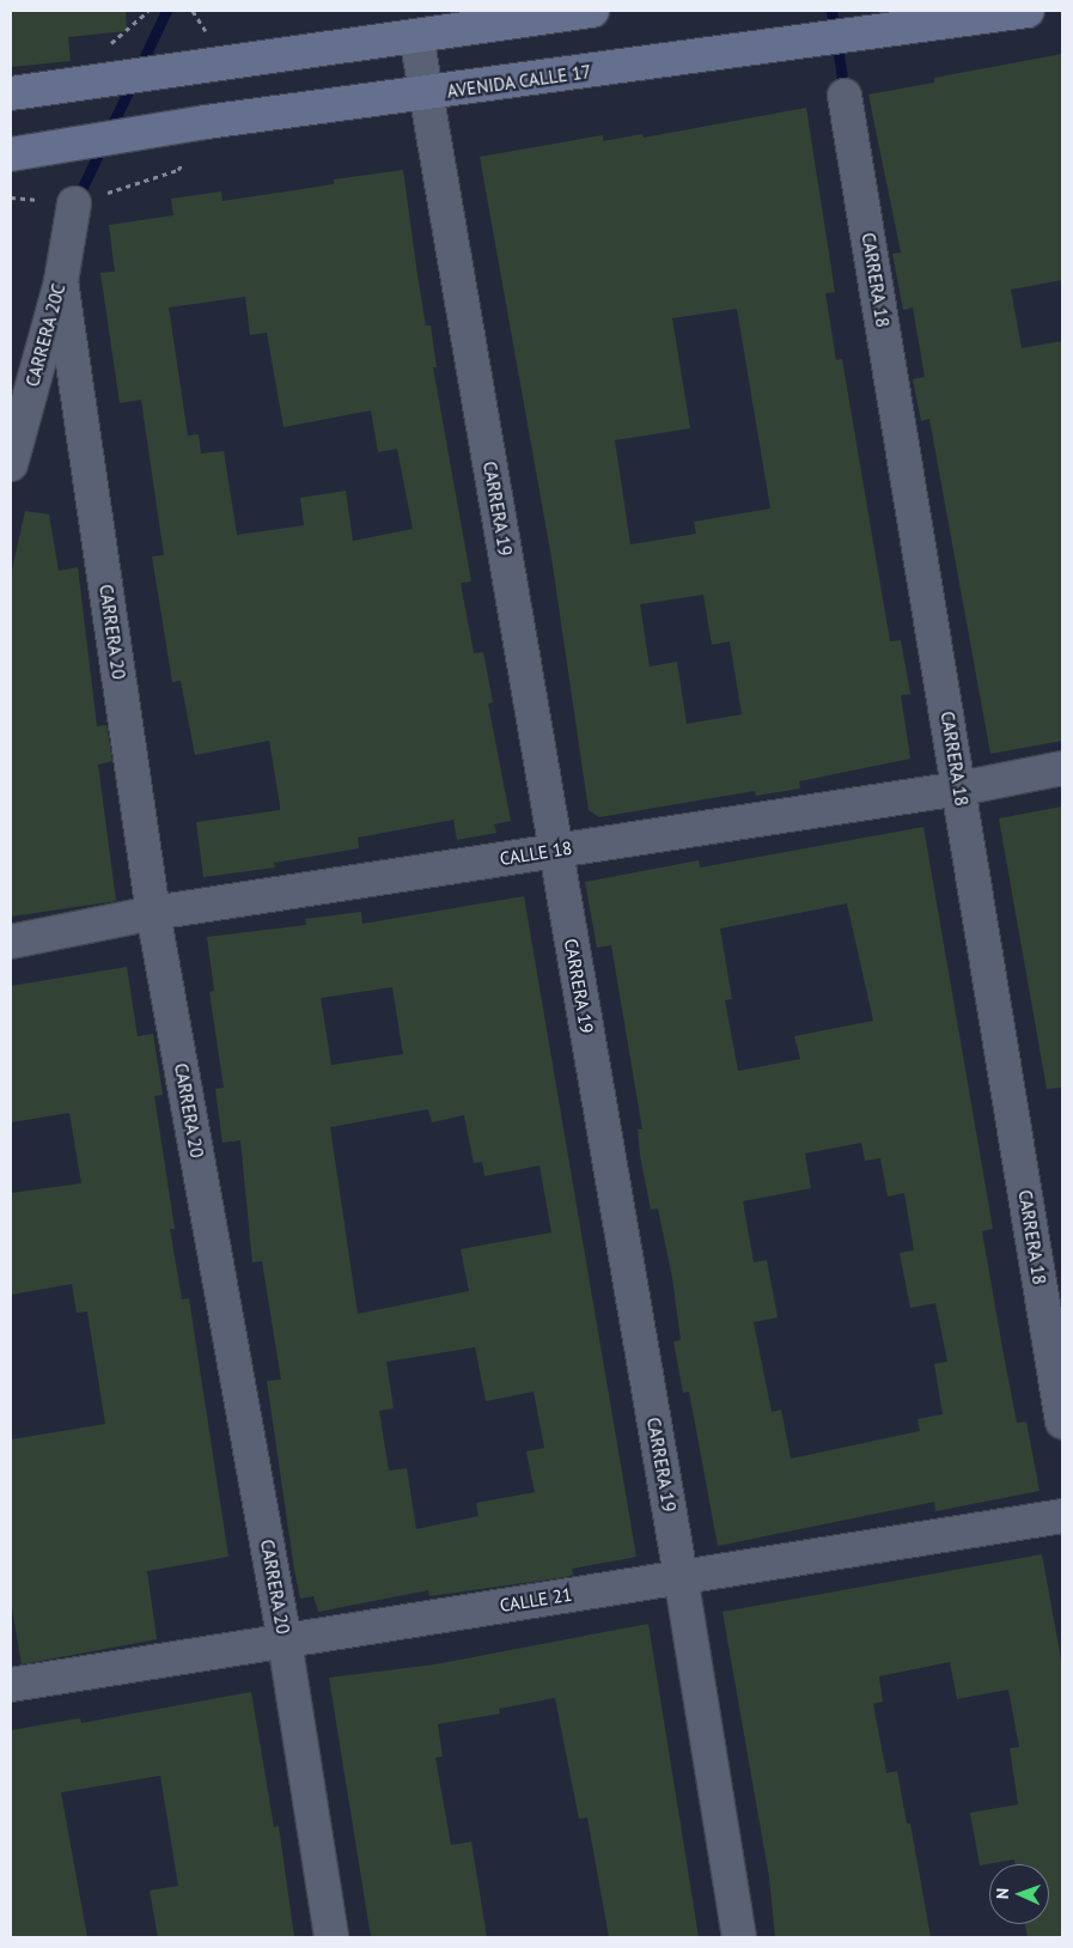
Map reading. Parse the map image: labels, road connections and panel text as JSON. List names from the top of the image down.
{
  "streets": {
    "main road": ["AVENIDA CALLE 17"],
    "street": [
      "CARRERA 18",
      "CARRERA 20C",
      "CARRERA 19",
      "CARRERA 20",
      "CALLE 18",
      "CALLE 21"
    ]
  },
  "crossings": [
    ["AVENIDA CALLE 17", "CARRERA 19"],
    ["CARRERA 18", "CALLE 18"],
    ["CARRERA 20C", "CARRERA 20"],
    ["CARRERA 19", "CALLE 18"],
    ["CARRERA 19", "CALLE 21"],
    ["CARRERA 20", "CALLE 18"],
    ["CARRERA 20", "CALLE 21"]
  ],
  "north": "left"
}
